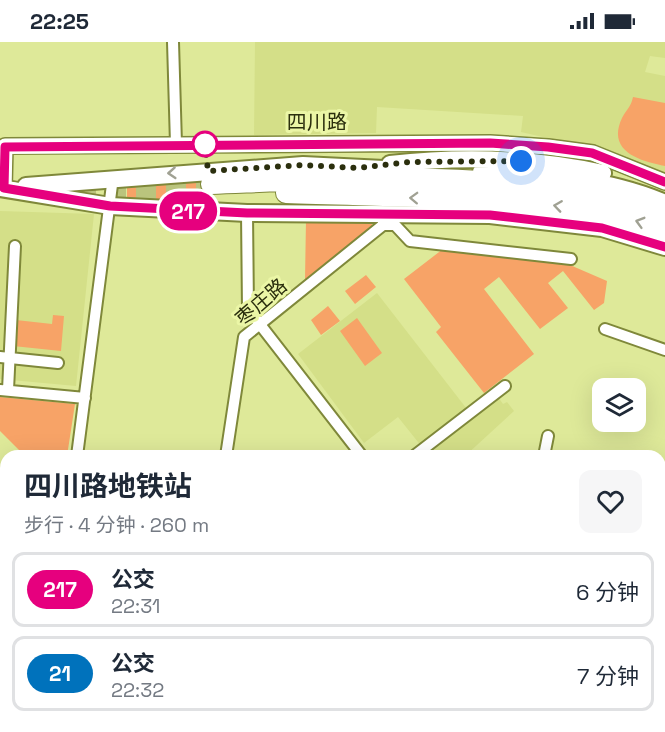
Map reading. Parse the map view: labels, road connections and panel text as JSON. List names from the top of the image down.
{
  "streets": {
    "street": ["四川路", "枣庄路"]
  },
  "lines": ["bus line 217"],
  "page": {
    "status": "22:25",
    "on_map": "217",
    "heading": ["四川路地铁站", "步行 · 4 分钟 · 260 m"],
    "list": [
      {
        "mark": "217",
        "name": "公交",
        "note": "22:31",
        "value": "6 分钟"
      },
      {
        "mark": "21",
        "name": "公交",
        "note": "22:32",
        "value": "7 分钟"
      }
    ]
  }
}
